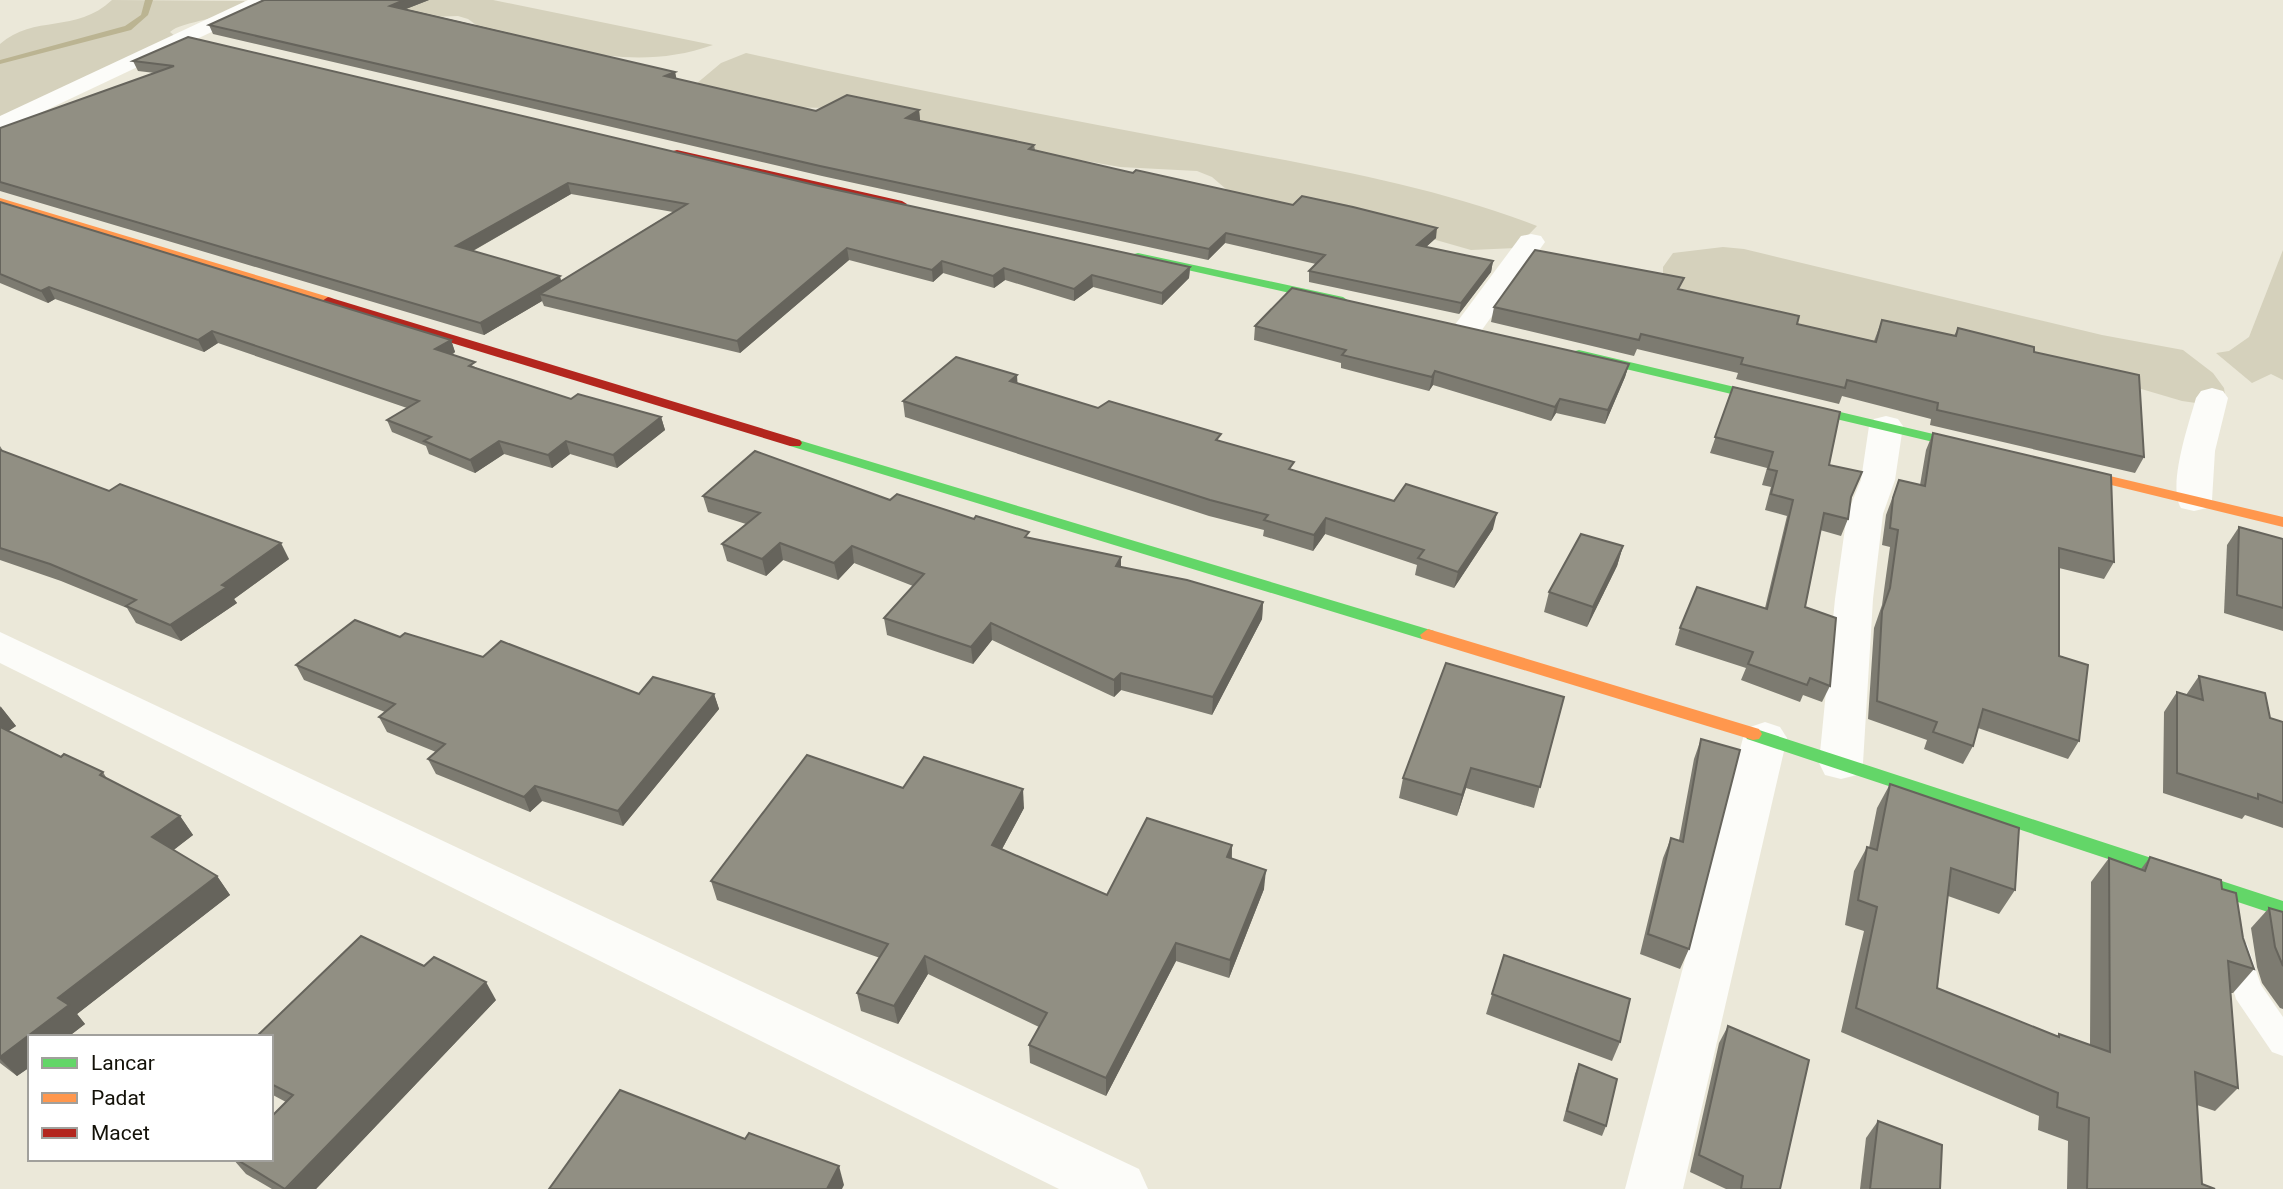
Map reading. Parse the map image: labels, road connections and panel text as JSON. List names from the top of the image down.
{
  "legend": ["Lancar", "Padat", "Macet"]
}
